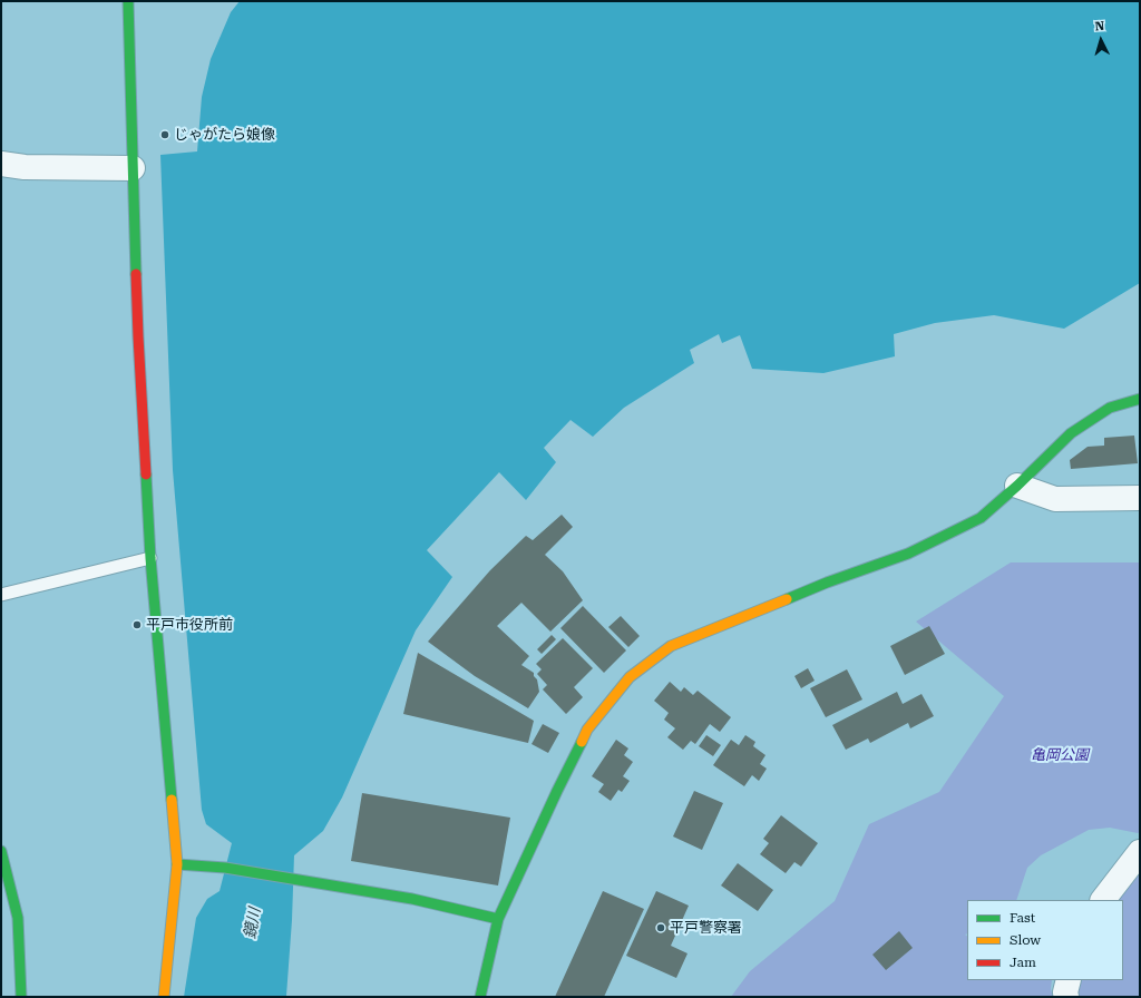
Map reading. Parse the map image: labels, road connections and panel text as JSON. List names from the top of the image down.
{
  "water": ["鏡川"],
  "parks": ["亀岡公園"],
  "places": ["じゃがたら娘像", "平戸市役所前", "平戸警察署"],
  "legend": ["Fast", "Slow", "Jam"],
  "north": "top"
}
